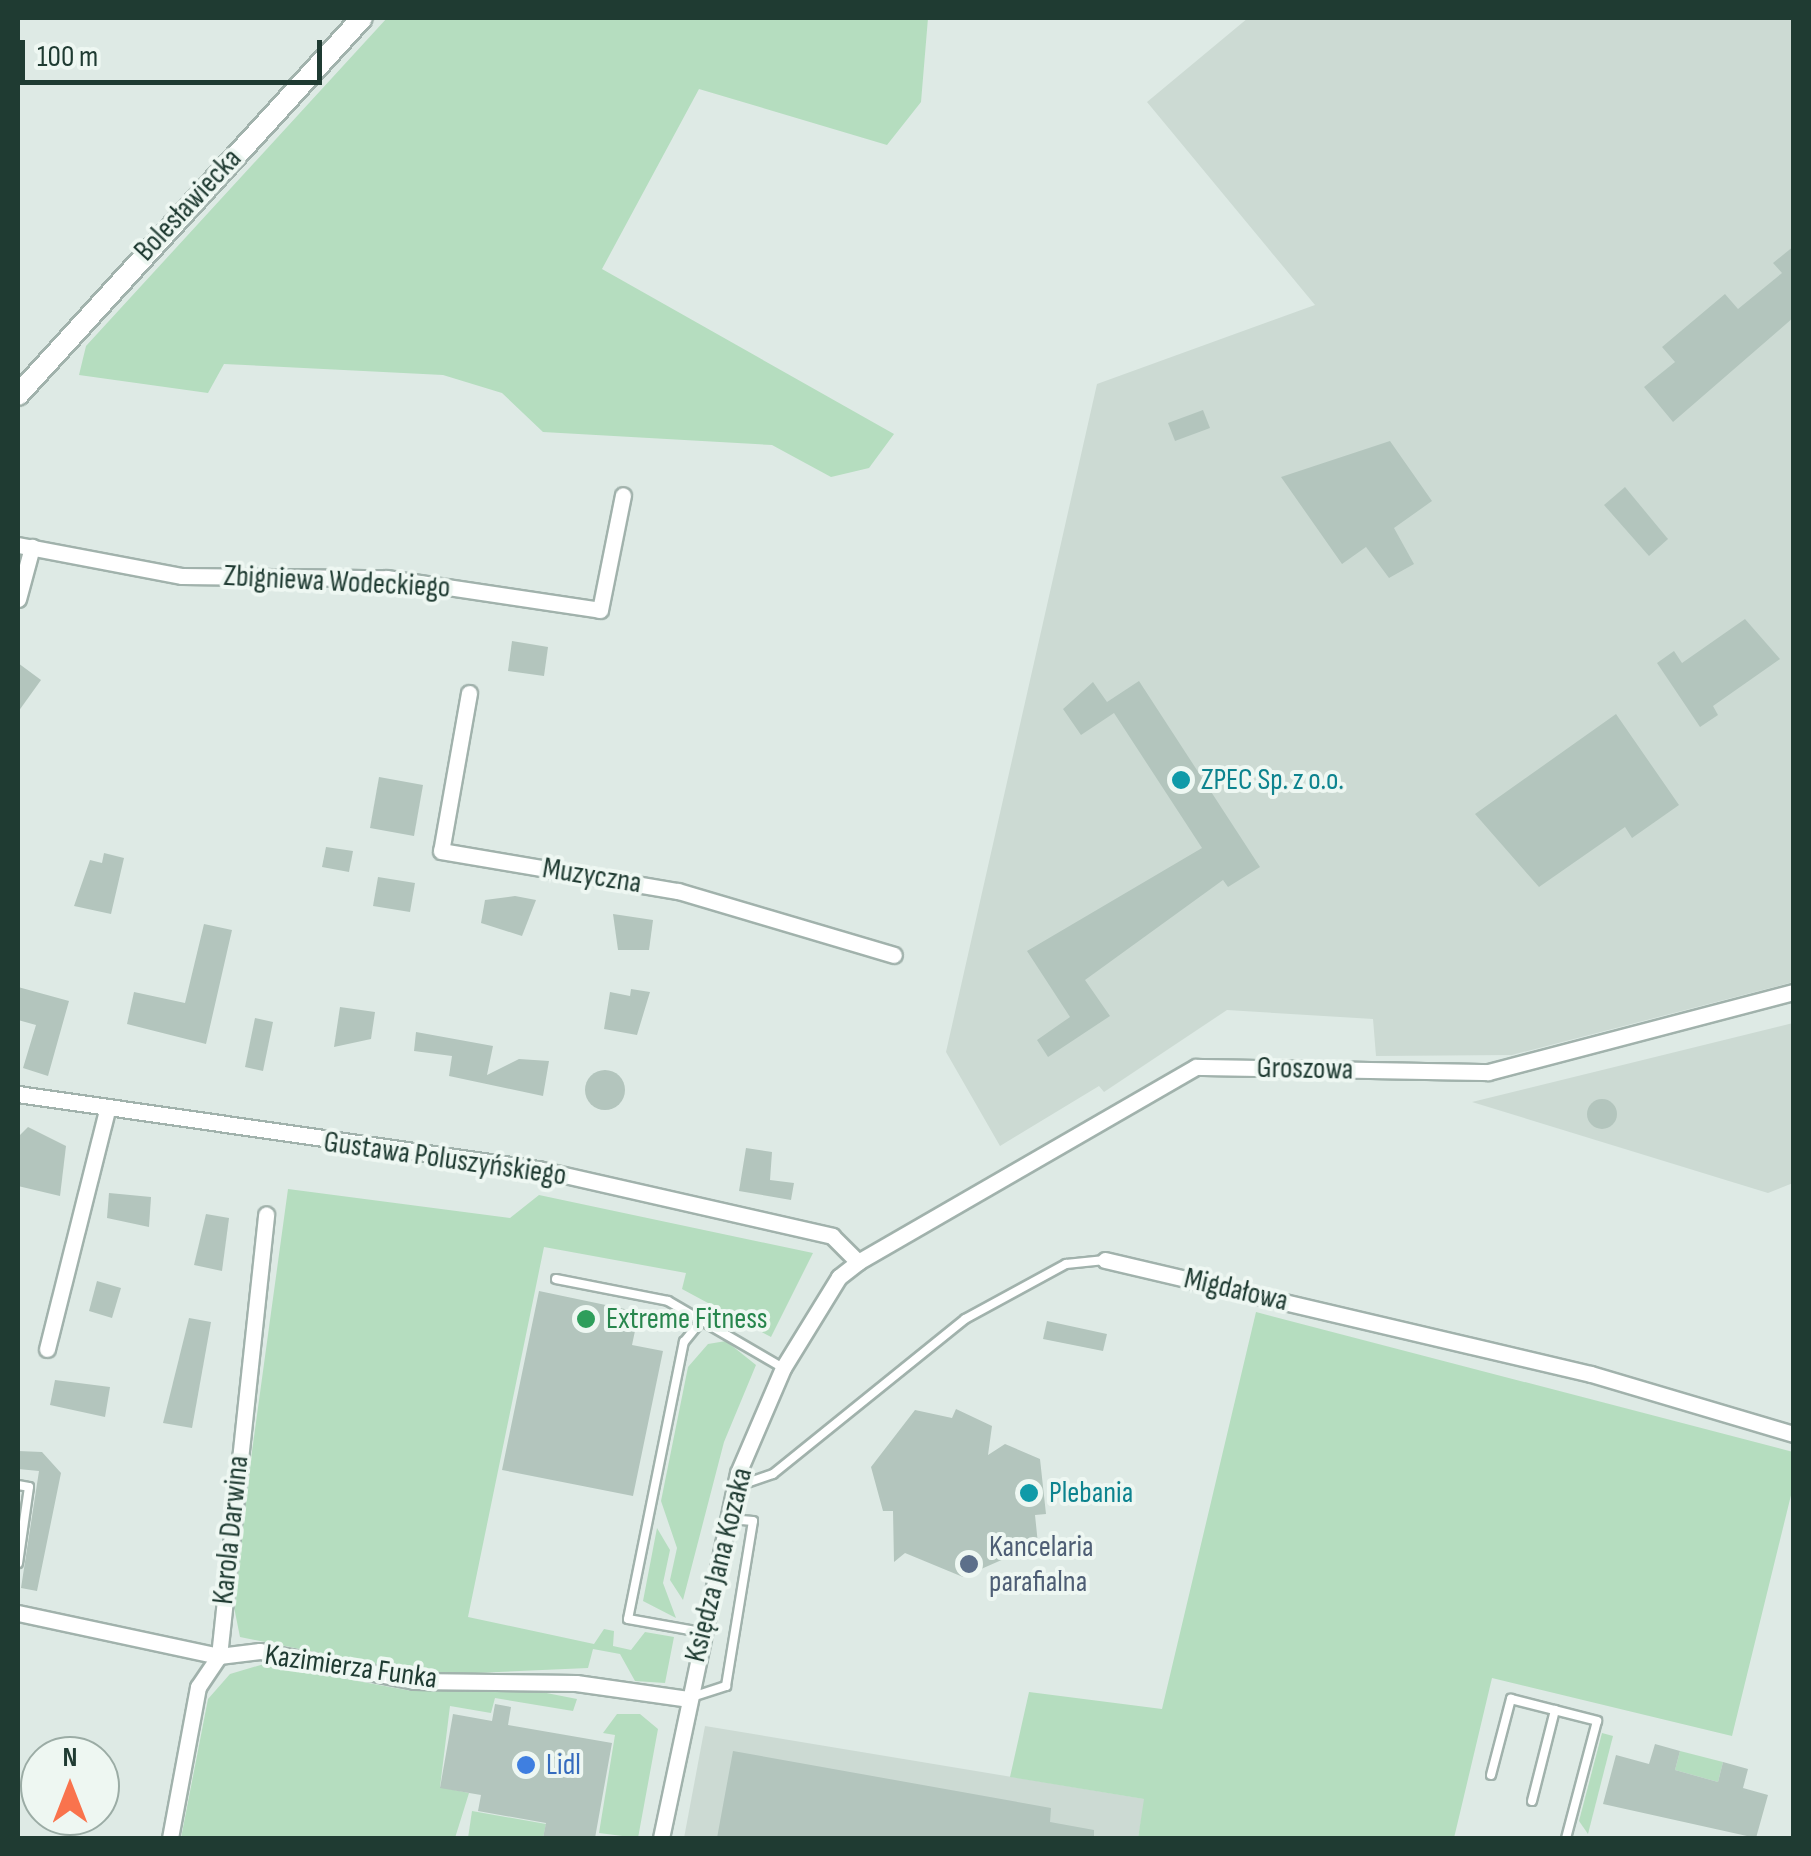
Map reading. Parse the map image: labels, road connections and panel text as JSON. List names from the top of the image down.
{
  "streets": {
    "street": [
      "Bolesławiecka",
      "Zbigniewa Wodeckiego",
      "Muzyczna",
      "Groszowa",
      "Gustawa Poluszyńskiego",
      "Migdałowa",
      "Karola Darwina",
      "Księdza Jana Kozaka",
      "Kazimierza Funka"
    ]
  },
  "crossings": [
    ["Groszowa", "Gustawa Poluszyńskiego"],
    ["Groszowa", "Księdza Jana Kozaka"],
    ["Gustawa Poluszyńskiego", "Księdza Jana Kozaka"],
    ["Migdałowa", "Księdza Jana Kozaka"],
    ["Karola Darwina", "Kazimierza Funka"],
    ["Księdza Jana Kozaka", "Kazimierza Funka"]
  ],
  "places": [
    "ZPEC Sp. z o.o.",
    "Extreme Fitness",
    "Plebania",
    "Kancelaria parafialna",
    "Lidl"
  ],
  "scale_bar": "100 m",
  "north": "top"
}
